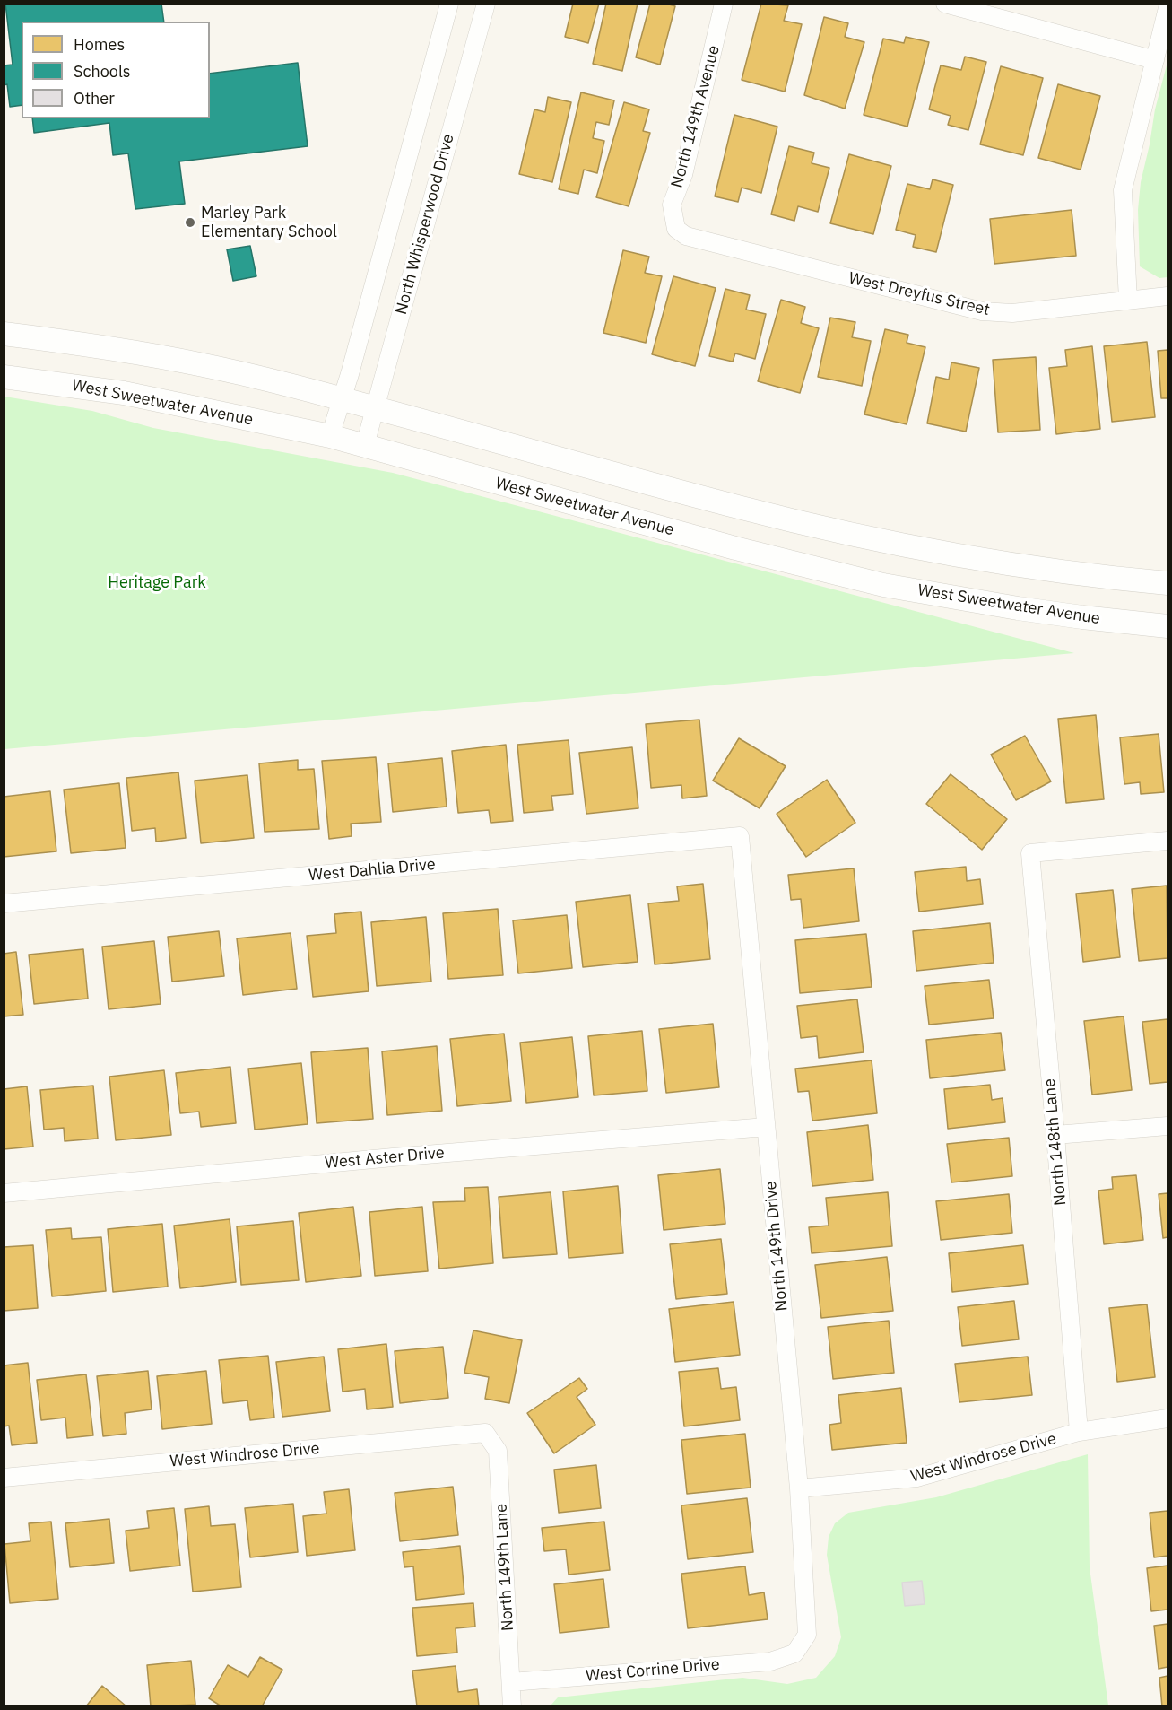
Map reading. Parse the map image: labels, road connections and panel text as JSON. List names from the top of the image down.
{
  "streets": {
    "street": [
      "North 149th Avenue",
      "North Whisperwood Drive",
      "West Dreyfus Street",
      "West Sweetwater Avenue",
      "West Dahlia Drive",
      "North 148th Lane",
      "West Aster Drive",
      "North 149th Drive",
      "West Windrose Drive",
      "North 149th Lane",
      "West Corrine Drive"
    ]
  },
  "crossings": [
    ["North 149th Avenue", "West Dreyfus Street"],
    ["North Whisperwood Drive", "West Sweetwater Avenue"],
    ["West Dahlia Drive", "North 149th Drive"],
    ["North 148th Lane", "West Windrose Drive"],
    ["West Aster Drive", "North 149th Drive"],
    ["North 149th Drive", "West Windrose Drive"],
    ["North 149th Drive", "West Corrine Drive"],
    ["West Windrose Drive", "North 149th Lane"],
    ["North 149th Lane", "West Corrine Drive"]
  ],
  "parks": ["Heritage Park"],
  "places": ["Marley Park Elementary School"],
  "legend": ["Homes", "Schools", "Other"]
}
